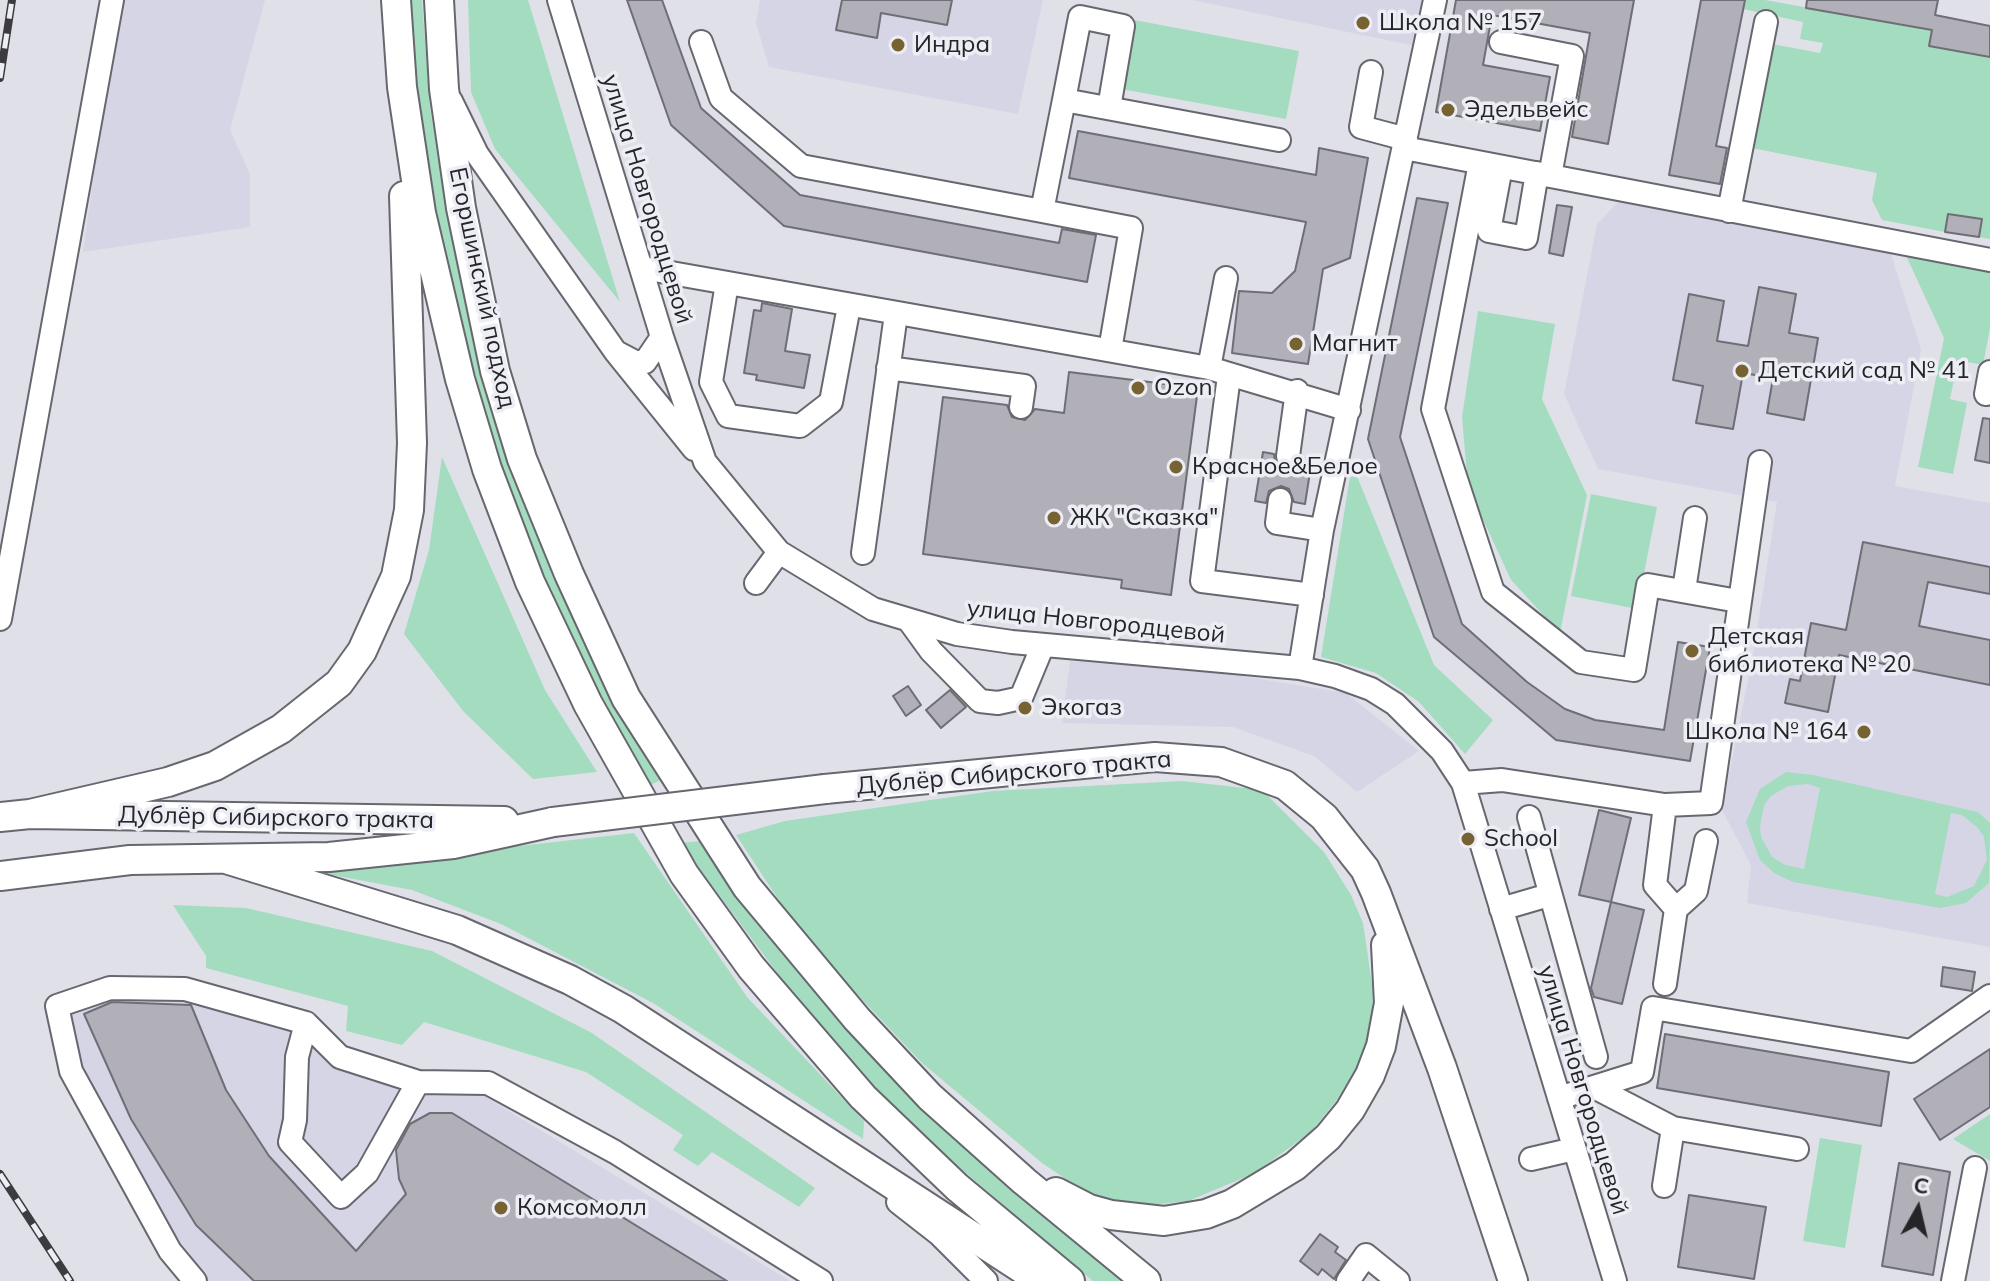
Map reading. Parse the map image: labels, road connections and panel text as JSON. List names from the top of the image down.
{
  "streets": {
    "main road": ["Егоршинский подход", "Дублёр Сибирского тракта"],
    "street": ["улица Новгородцевой"]
  },
  "crossings": [
    ["Егоршинский подход", "Дублёр Сибирского тракта"]
  ],
  "places": [
    "Школа № 157",
    "Индра",
    "Эдельвейс",
    "Магнит",
    "Детский сад № 41",
    "Ozon",
    "Красное&Белое",
    "ЖК \"Сказка\"",
    "Детская библиотека № 20",
    "Экогаз",
    "Школа № 164",
    "School",
    "Комсомолл"
  ],
  "north": "top"
}
